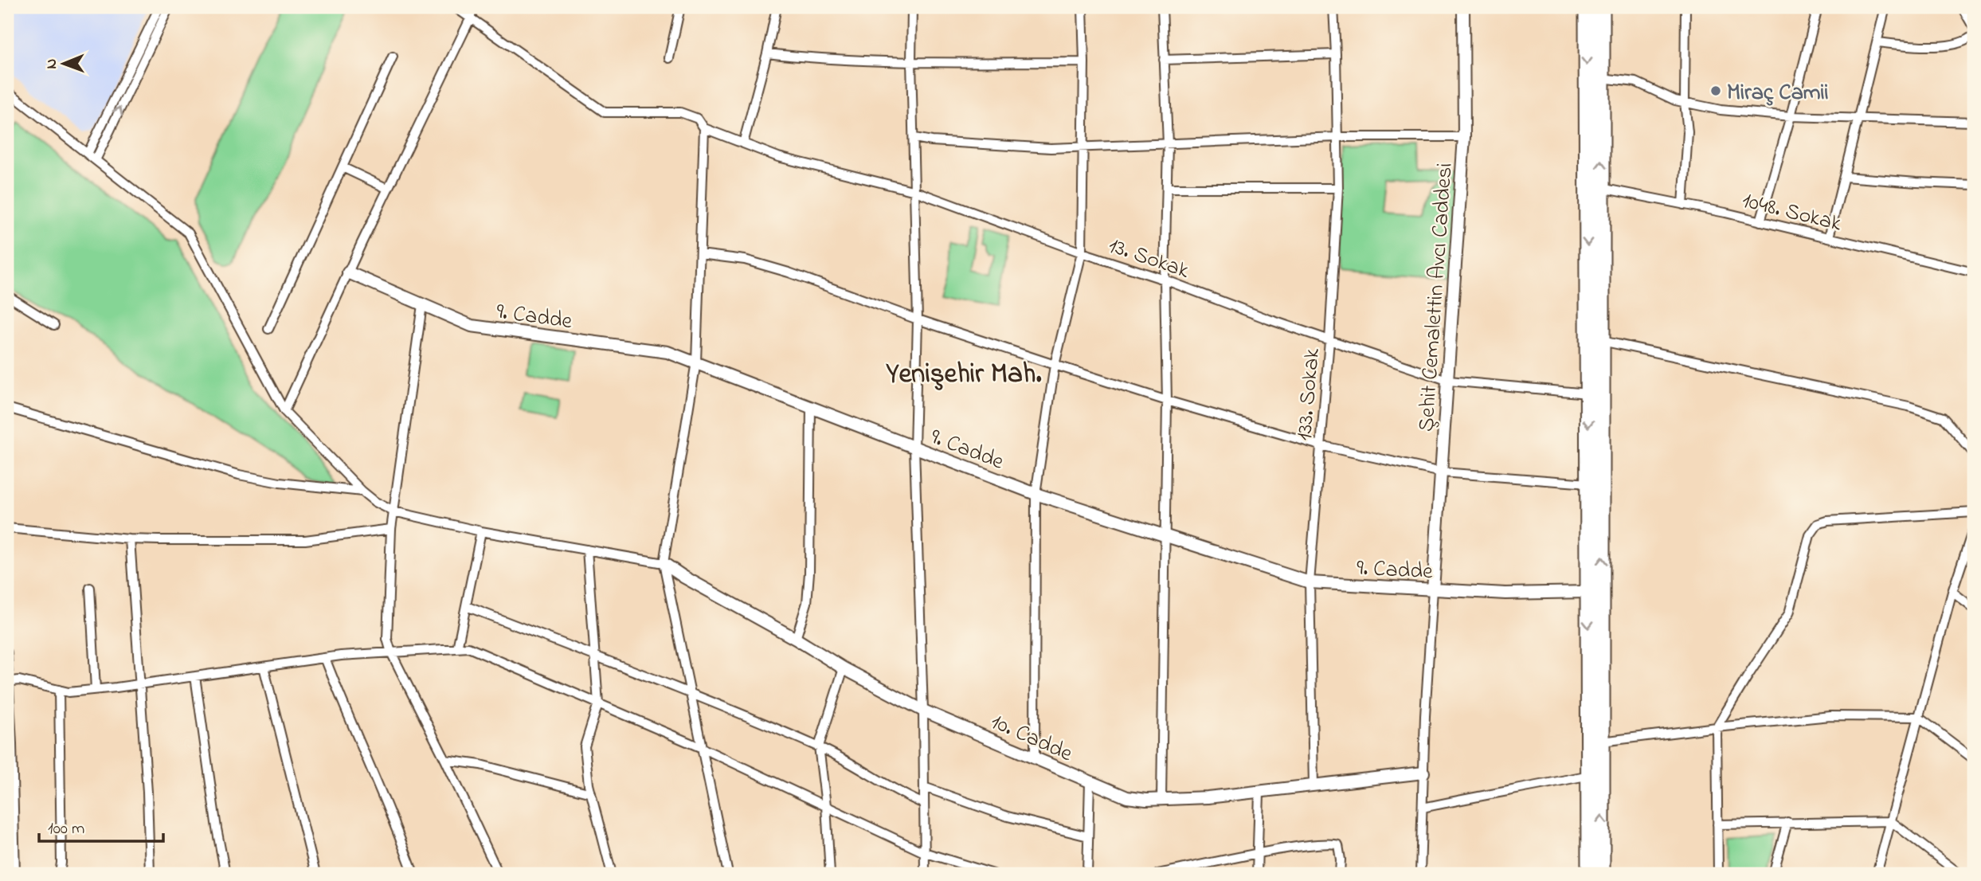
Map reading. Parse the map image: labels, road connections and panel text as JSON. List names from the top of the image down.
{
  "streets": {
    "street": [
      "1048. Sokak",
      "13. Sokak",
      "Şehit Cemalettin Avcı Caddesi",
      "9. Cadde",
      "133. Sokak",
      "10. Cadde"
    ]
  },
  "crossings": [
    ["13. Sokak", "Şehit Cemalettin Avcı Caddesi"],
    ["13. Sokak", "133. Sokak"],
    ["Şehit Cemalettin Avcı Caddesi", "9. Cadde"],
    ["9. Cadde", "133. Sokak"],
    ["133. Sokak", "10. Cadde"]
  ],
  "districts": ["Yenişehir Mah."],
  "places": ["Miraç Camii"],
  "scale_bar": "100 m",
  "north": "left"
}
